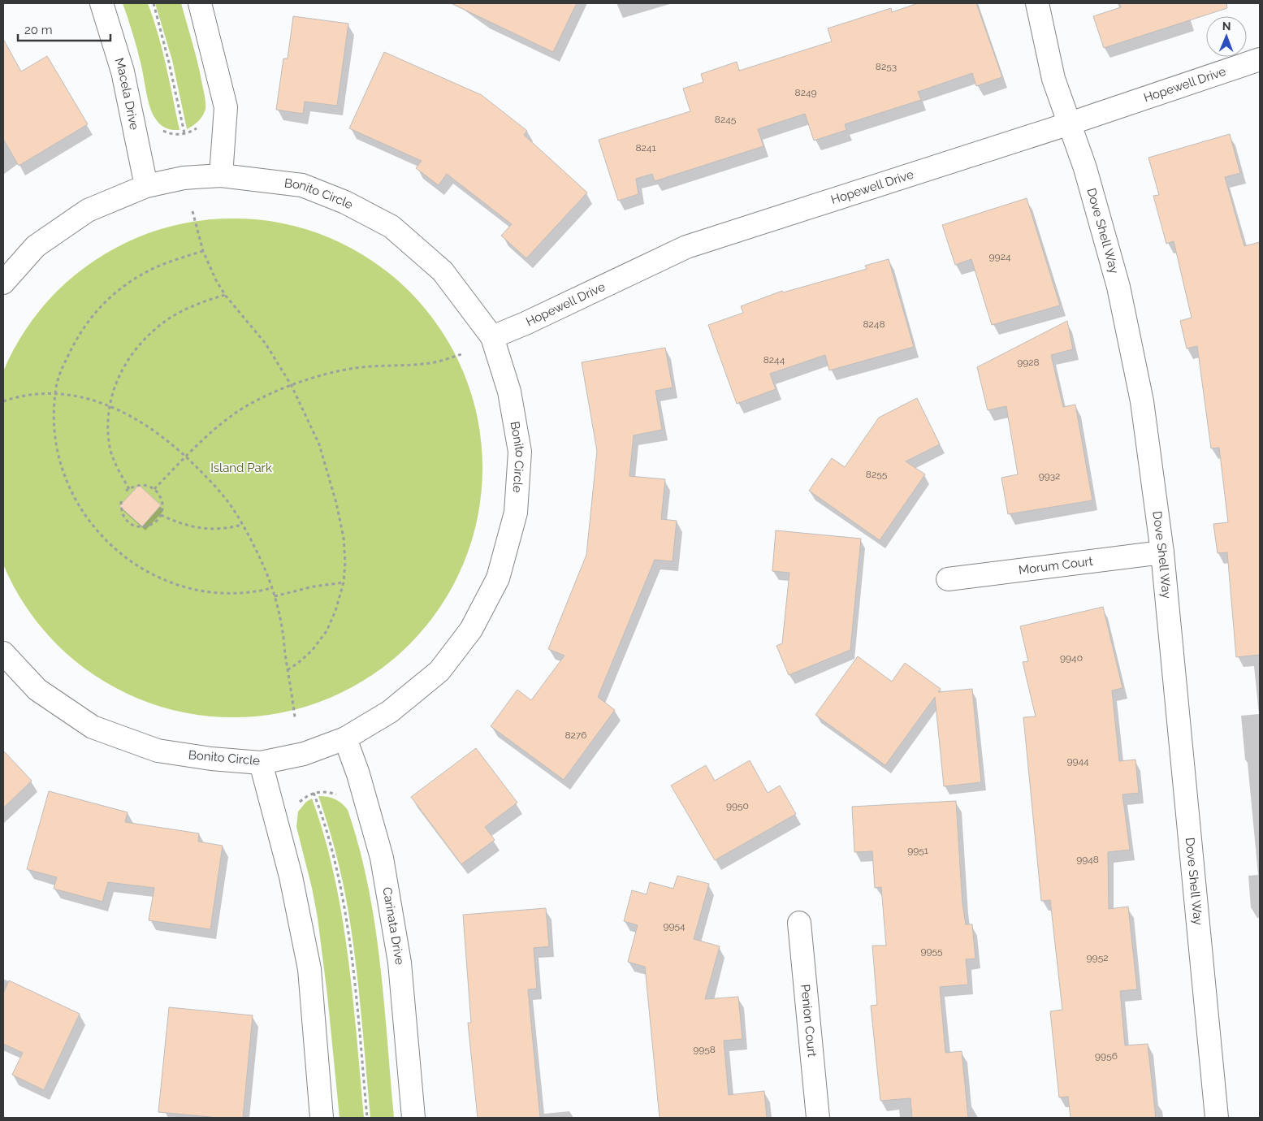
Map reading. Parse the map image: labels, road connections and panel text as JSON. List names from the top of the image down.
{
  "streets": {
    "street": [
      "Hopewell Drive",
      "Macela Drive",
      "Bonito Circle",
      "Dove Shell Way",
      "Morum Court",
      "Carinata Drive",
      "Penion Court"
    ]
  },
  "crossings": [
    ["Hopewell Drive", "Bonito Circle"],
    ["Hopewell Drive", "Dove Shell Way"],
    ["Macela Drive", "Bonito Circle"],
    ["Bonito Circle", "Carinata Drive"],
    ["Dove Shell Way", "Morum Court"]
  ],
  "parks": ["Island Park"],
  "house_numbers": [
    "8253",
    "8249",
    "8245",
    "8241",
    "9924",
    "8248",
    "8244",
    "9928",
    "8255",
    "9932",
    "9940",
    "8276",
    "9944",
    "9950",
    "9951",
    "9948",
    "9954",
    "9955",
    "9952",
    "9958",
    "9956"
  ],
  "scale_bar": "20 m",
  "north": "top"
}
